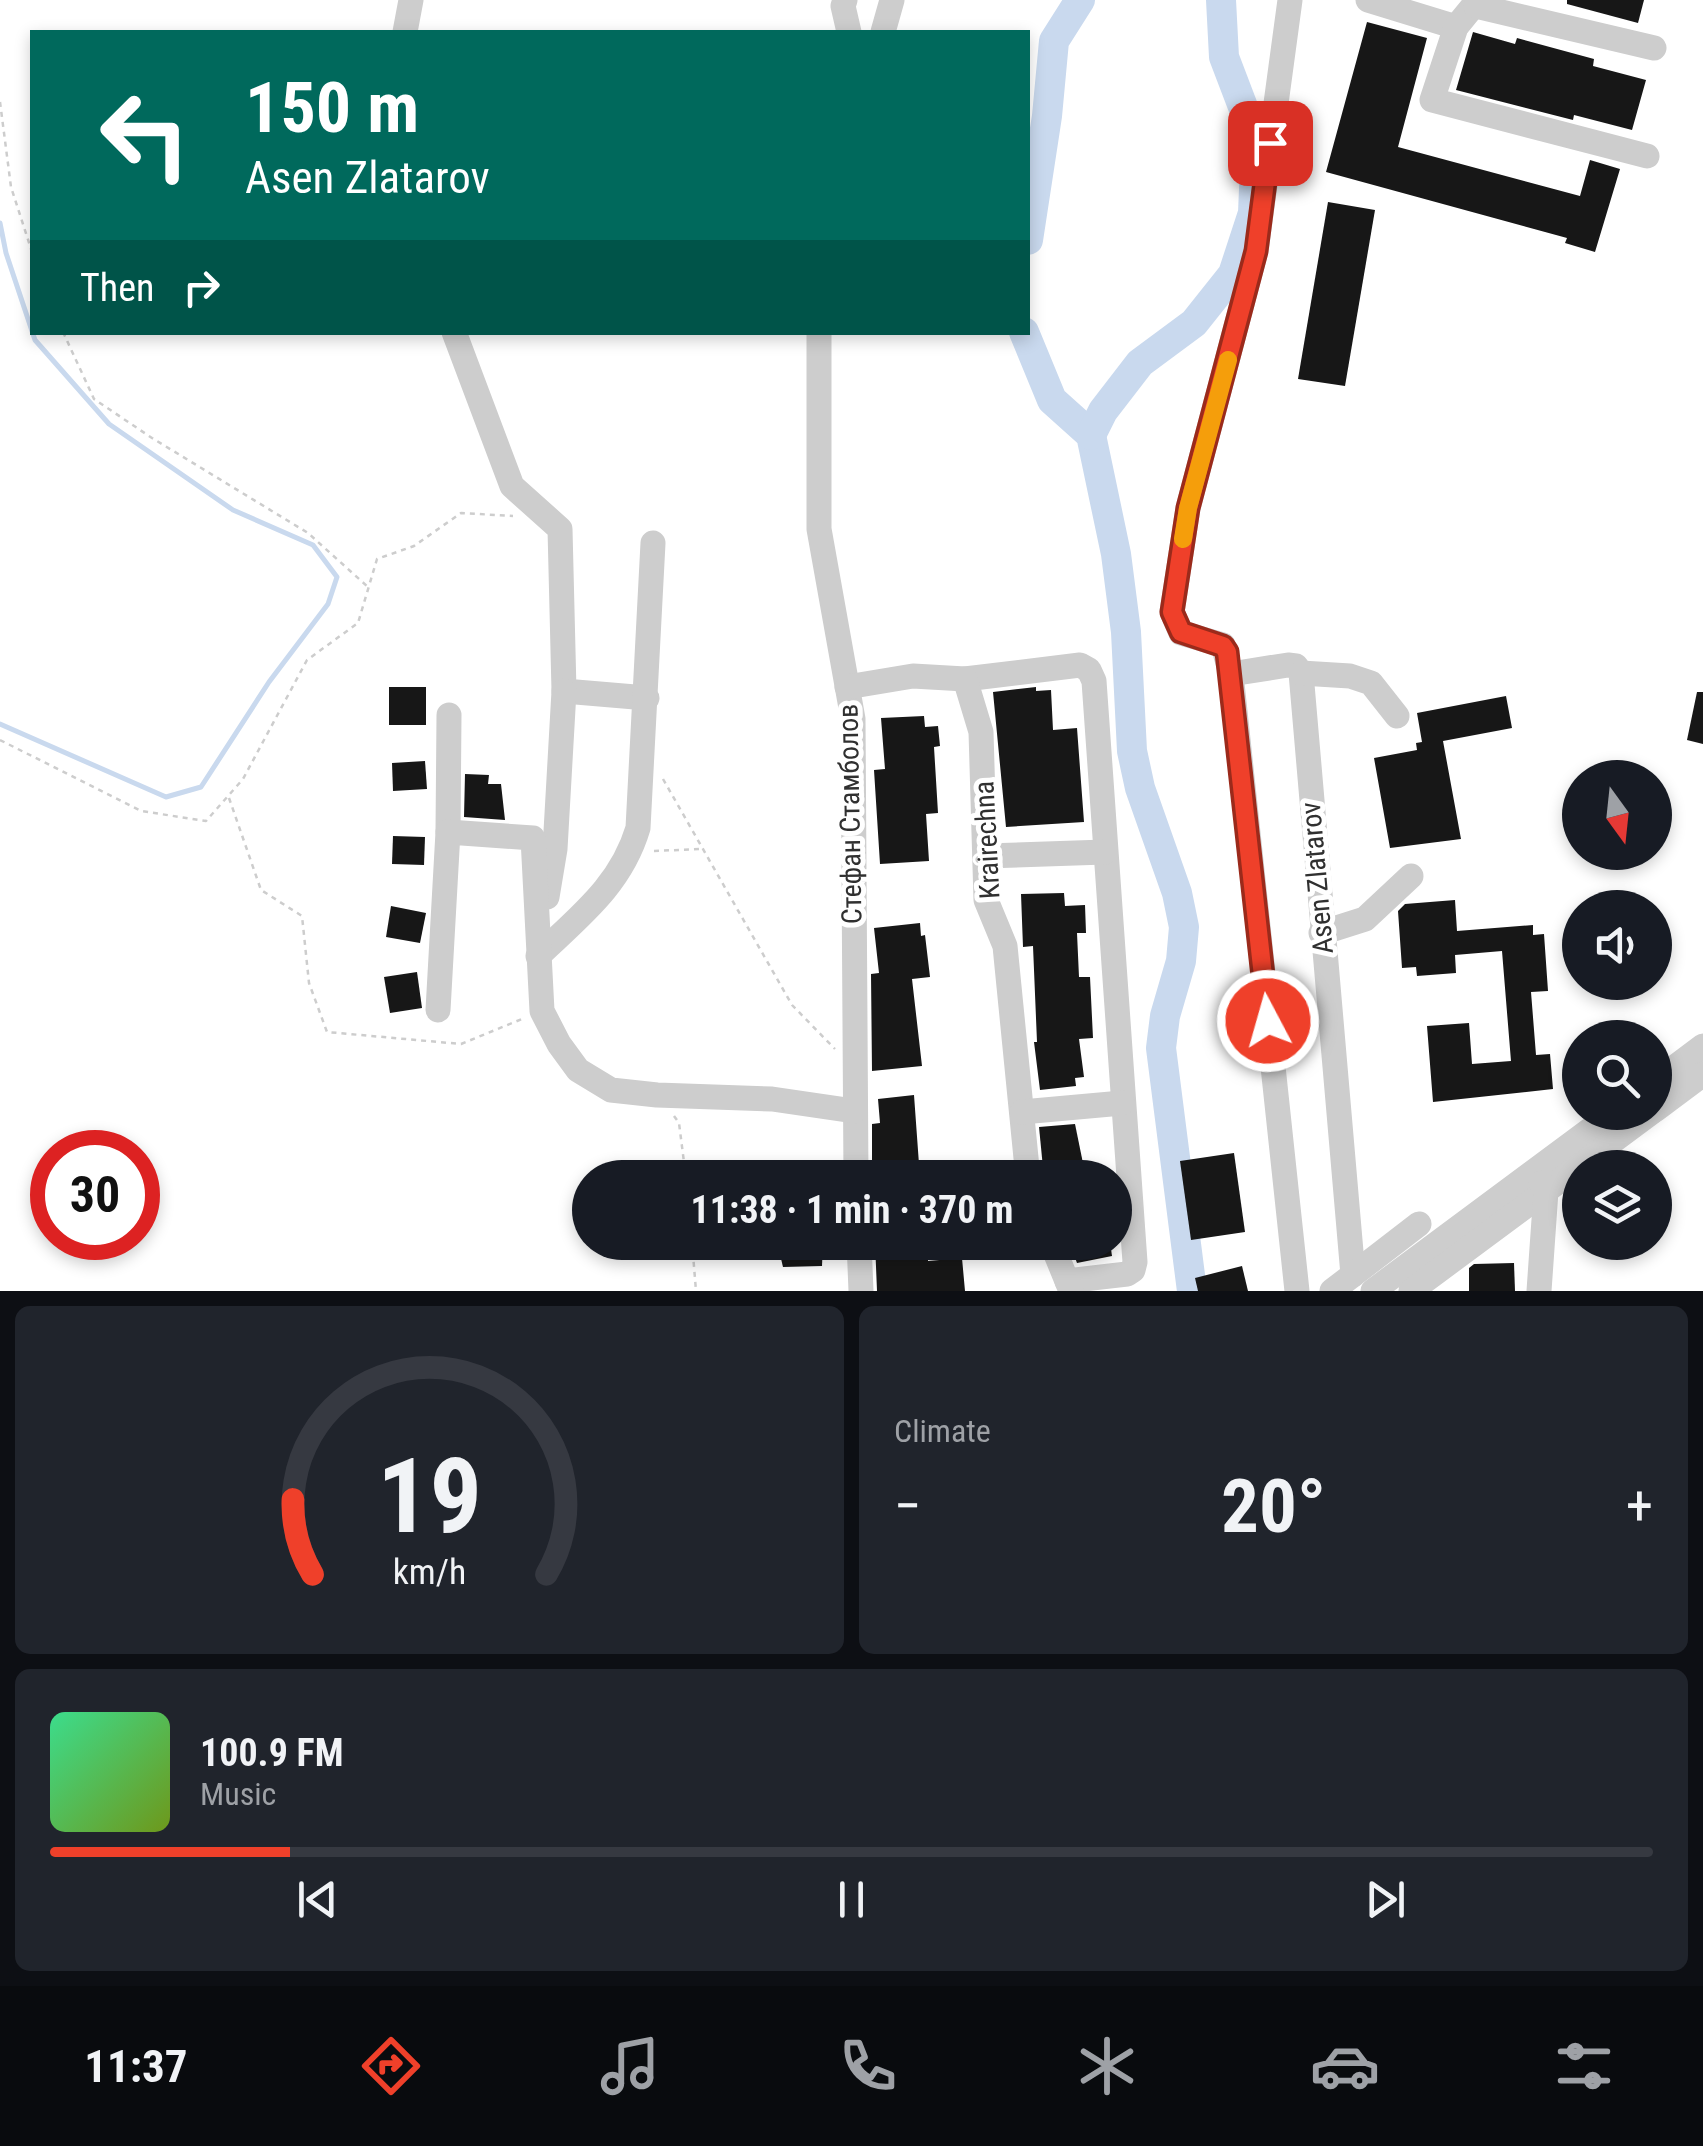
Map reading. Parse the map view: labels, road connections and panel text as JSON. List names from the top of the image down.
{
  "streets": {
    "street": ["Стефан Стамболов", "Krairechna", "Asen Zlatarov"]
  },
  "north": "bottom",
  "page": {
    "turn": ["150 m", "Asen Zlatarov"],
    "then": "Then",
    "limit": "30",
    "trip": "11:38 · 1 min · 370 m",
    "tile": "Climate",
    "heat": ["−", "20°", "+"],
    "song": ["100.9 FM", "Music"],
    "tabs": "11:37",
    "gauge": ["19", "km/h"]
  }
}
